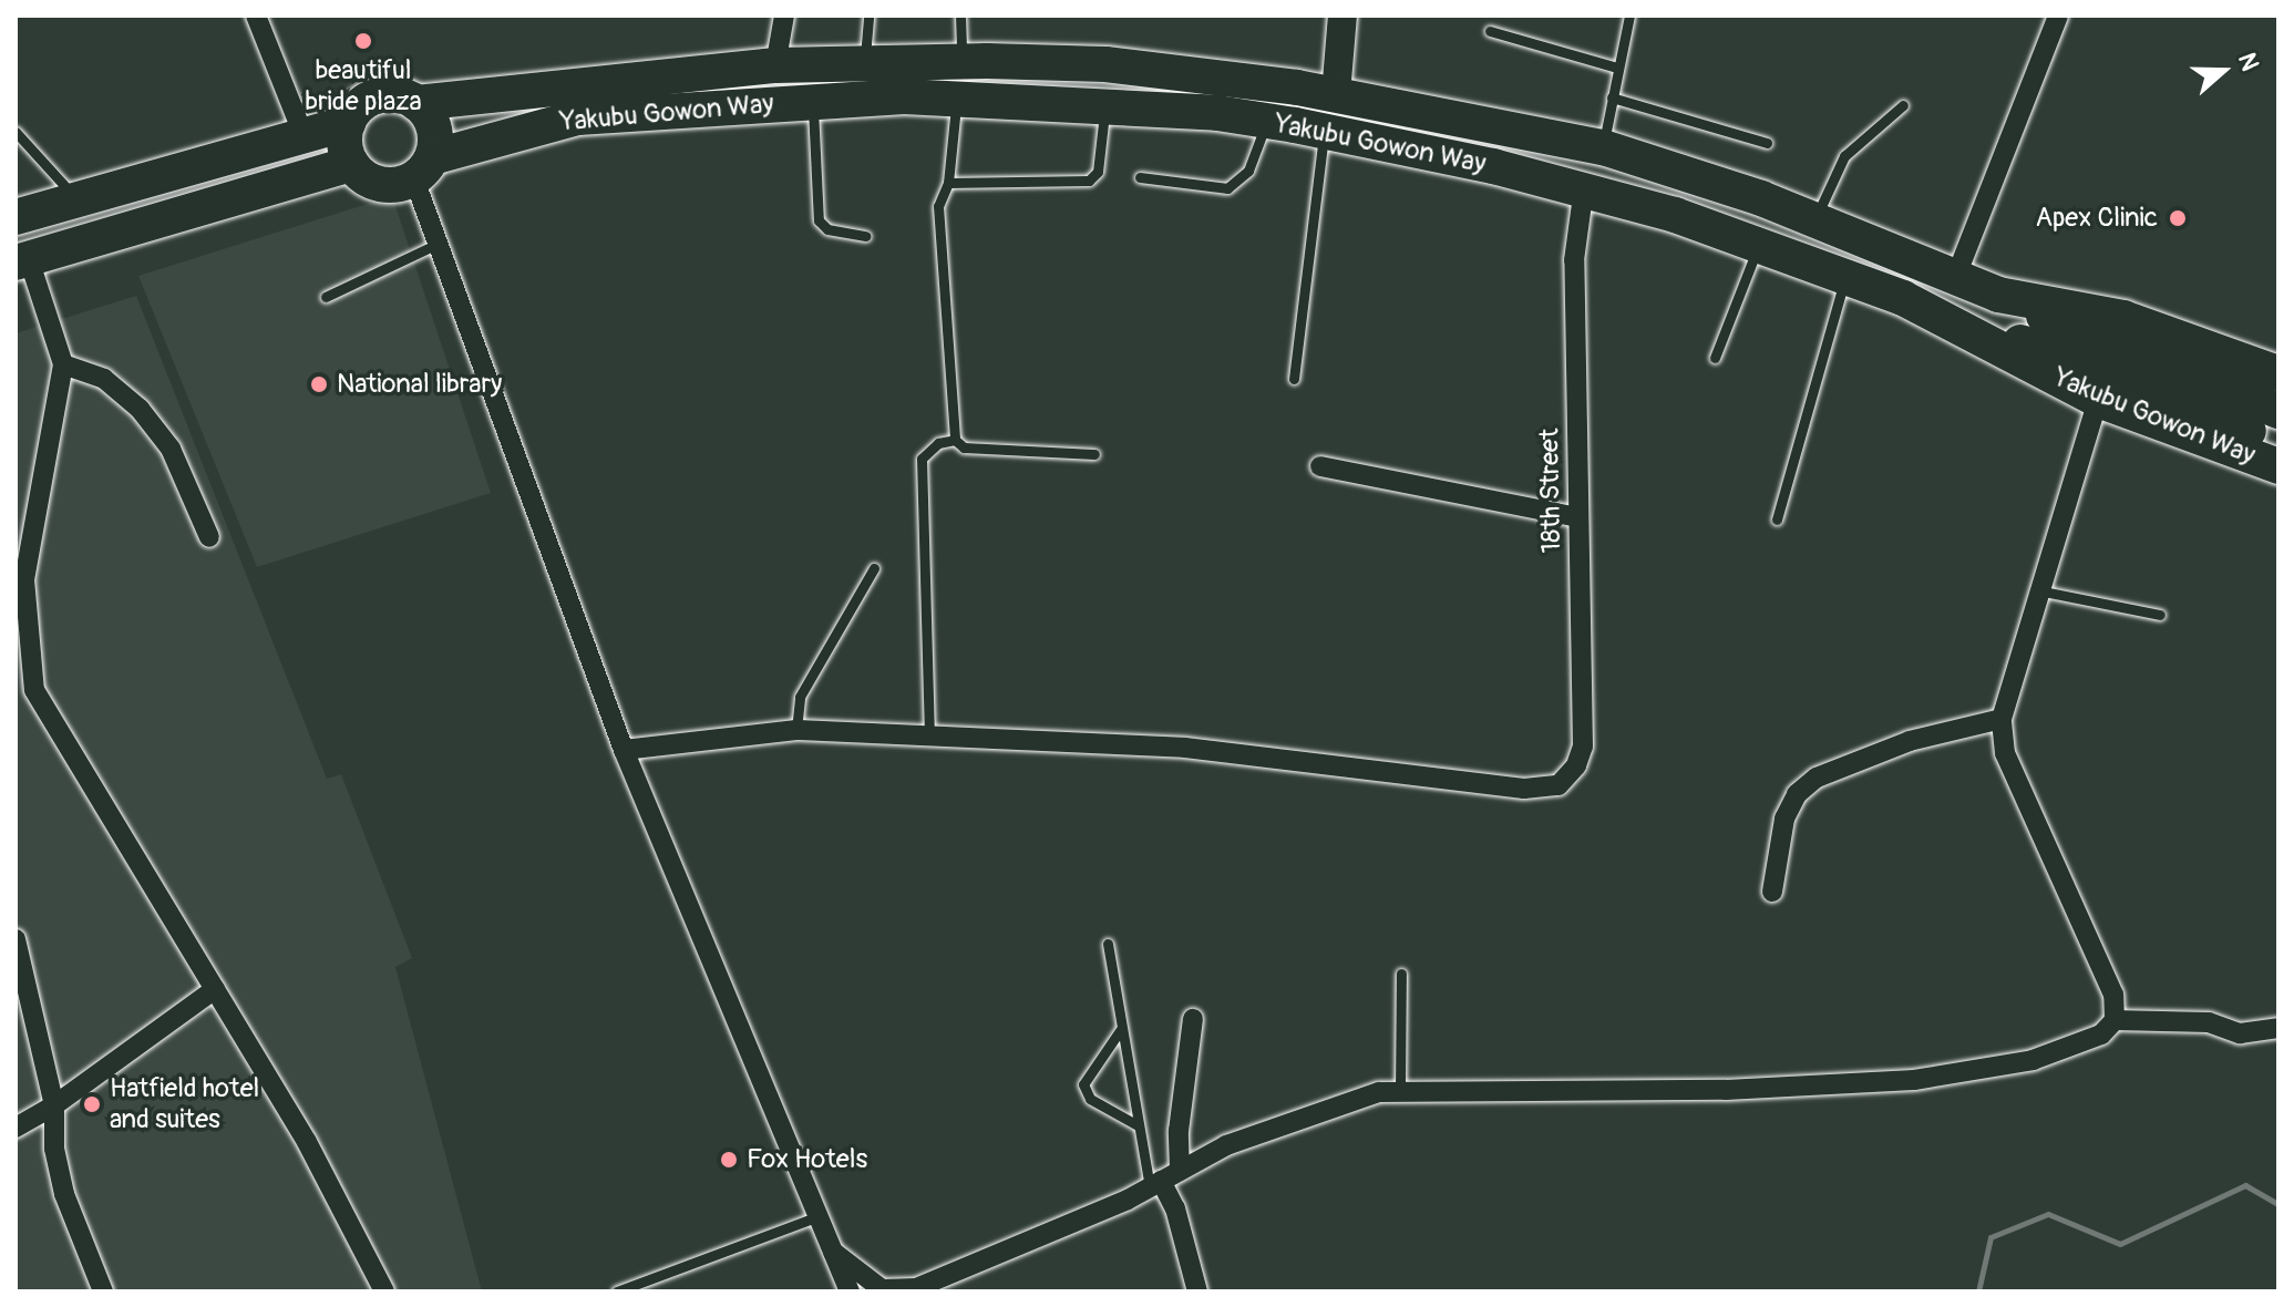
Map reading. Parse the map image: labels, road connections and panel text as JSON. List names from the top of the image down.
{
  "streets": {
    "highway": ["Yakubu Gowon Way"],
    "street": ["18th Street"]
  },
  "crossings": [
    ["Yakubu Gowon Way", "18th Street"]
  ],
  "places": [
    "beautiful bride plaza",
    "Apex Clinic",
    "National library",
    "Hatfield hotel and suites",
    "Fox Hotels"
  ],
  "north": "right"
}
